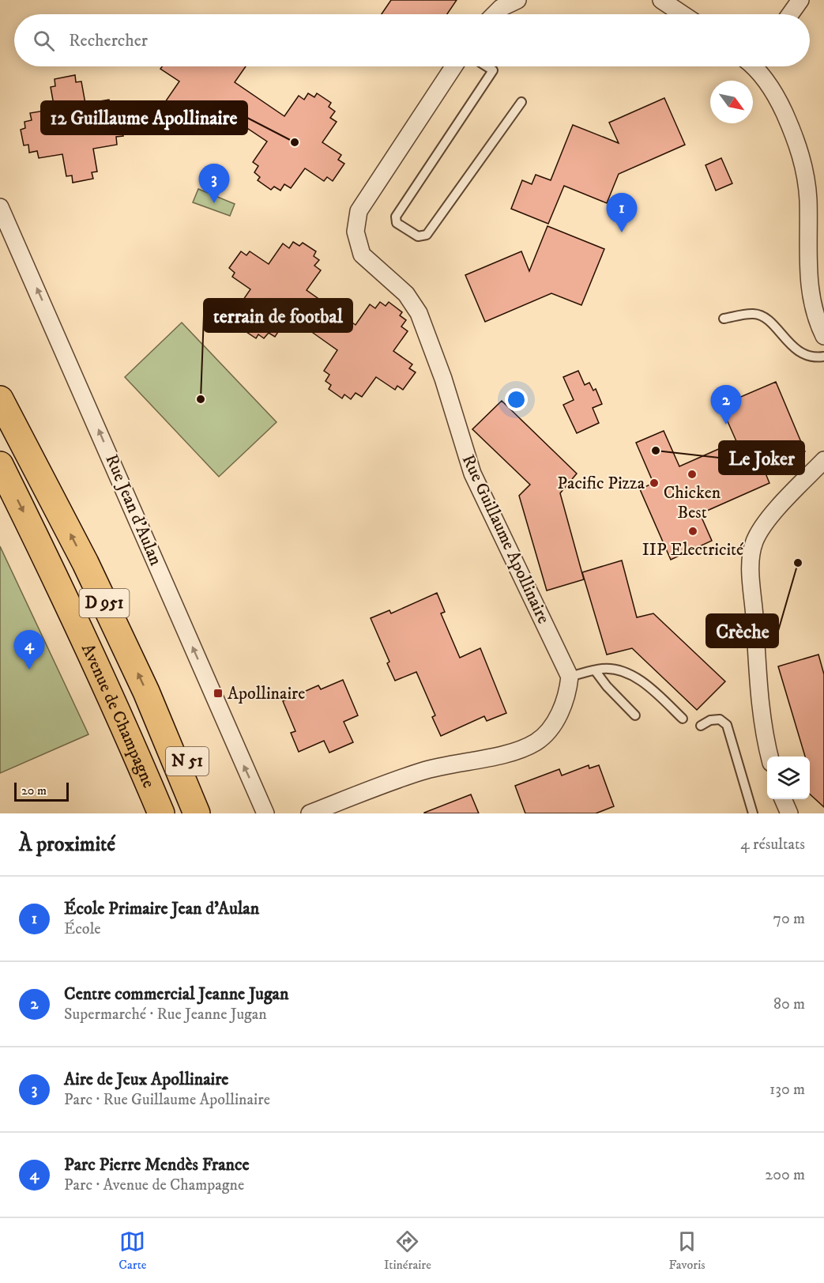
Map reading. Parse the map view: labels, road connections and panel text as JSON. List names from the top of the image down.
{
  "streets": {
    "main road": ["D 951", "Avenue de Champagne", "N 51"],
    "street": ["Rue Jean d'Aulan", "Rue Guillaume Apollinaire"]
  },
  "crossings": [
    ["Avenue de Champagne", "N 51"]
  ],
  "one_way": ["Rue Jean d'Aulan"],
  "places": {
    "other": [
      "12 Guillaume Apollinaire",
      "terrain de footbal",
      "Le Joker",
      "Chicken Best",
      "Pacific Pizza",
      "IIP Electricité",
      "Crèche"
    ],
    "transit": ["Apollinaire"]
  },
  "scale_bar": "20 m",
  "north": "bottom right",
  "page": {
    "search": "Rechercher",
    "pins": [
      "3",
      "1",
      "2",
      "4"
    ],
    "scale": "20 m",
    "heading": ["À proximité", "4 résultats"],
    "list": [
      {
        "mark": "1",
        "name": "École Primaire Jean d'Aulan",
        "note": "École",
        "value": "70 m"
      },
      {
        "mark": "2",
        "name": "Centre commercial Jeanne Jugan",
        "note": "Supermarché · Rue Jeanne Jugan",
        "value": "80 m"
      },
      {
        "mark": "3",
        "name": "Aire de Jeux Apollinaire",
        "note": "Parc · Rue Guillaume Apollinaire",
        "value": "130 m"
      },
      {
        "mark": "4",
        "name": "Parc Pierre Mendès France",
        "note": "Parc · Avenue de Champagne",
        "value": "200 m"
      }
    ],
    "nav": ["Carte", "Itinéraire", "Favoris"]
  }
}
